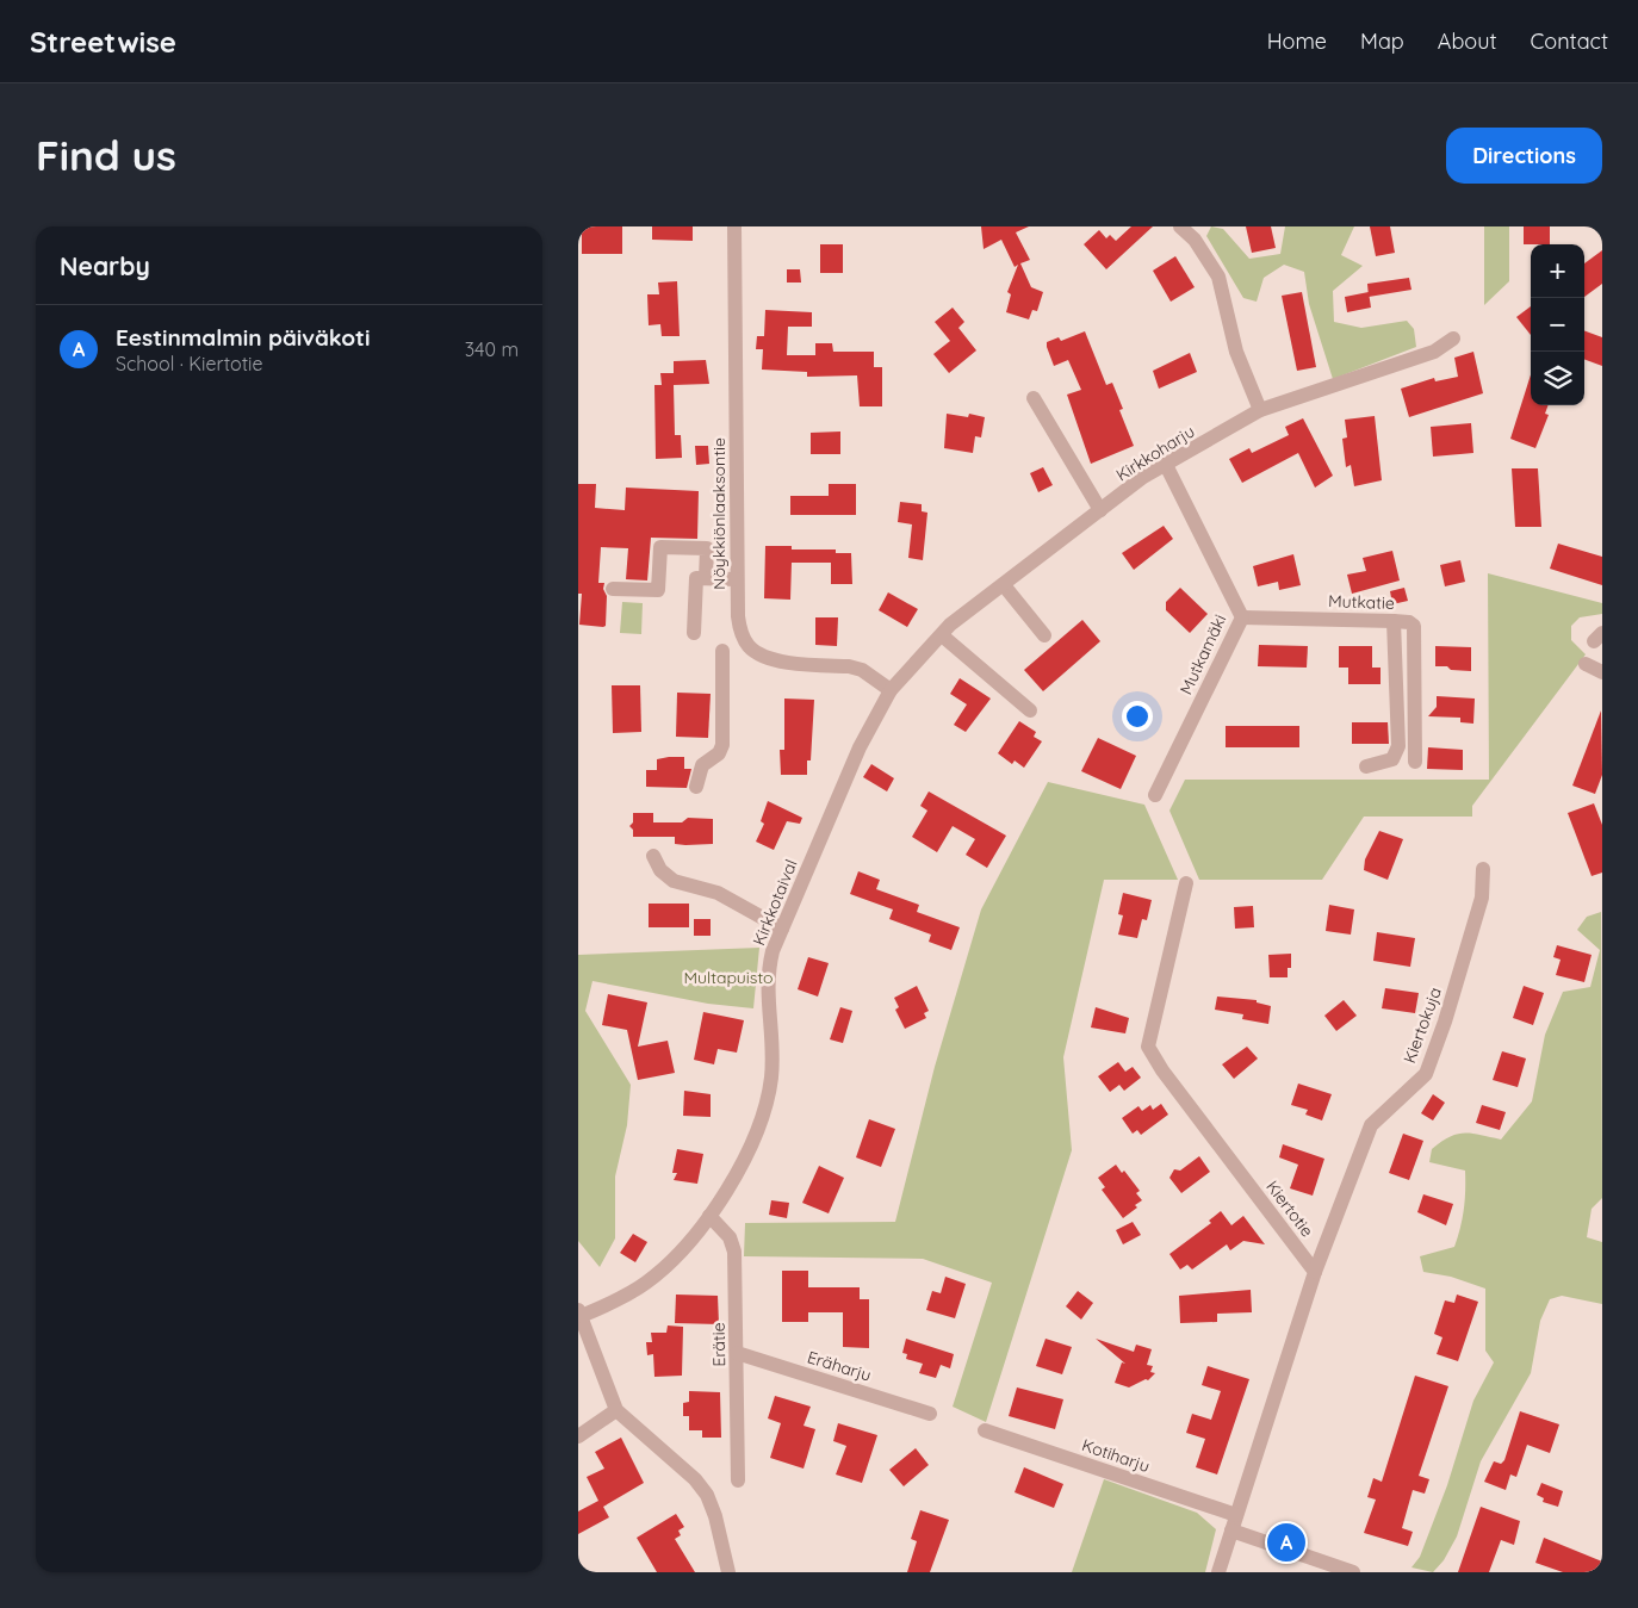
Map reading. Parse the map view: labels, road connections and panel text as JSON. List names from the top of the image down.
{
  "streets": {
    "street": [
      "Kirkkoharju",
      "Nöykkiönlaaksontie",
      "Mutkatie",
      "Mutkamäki",
      "Kirkkotaival",
      "Kiertokuja",
      "Kiertotie",
      "Erätie",
      "Eräharju",
      "Kotiharju"
    ]
  },
  "crossings": [
    ["Kirkkoharju", "Nöykkiönlaaksontie"],
    ["Kirkkoharju", "Mutkamäki"],
    ["Kirkkoharju", "Kirkkotaival"],
    ["Nöykkiönlaaksontie", "Kirkkotaival"],
    ["Mutkatie", "Mutkamäki"],
    ["Kirkkotaival", "Erätie"],
    ["Kiertokuja", "Kiertotie"],
    ["Erätie", "Eräharju"]
  ],
  "parks": ["Multapuisto"],
  "page": {
    "header": "Streetwise",
    "nav": [
      "Home",
      "Map",
      "About",
      "Contact"
    ],
    "buttons": "Directions",
    "title": "Find us",
    "heading": "Nearby",
    "map_buttons": ["+", "−"],
    "list": [
      {
        "mark": "A",
        "name": "Eestinmalmin päiväkoti",
        "note": "School · Kiertotie",
        "value": "340 m"
      }
    ],
    "pins": "A"
  }
}
